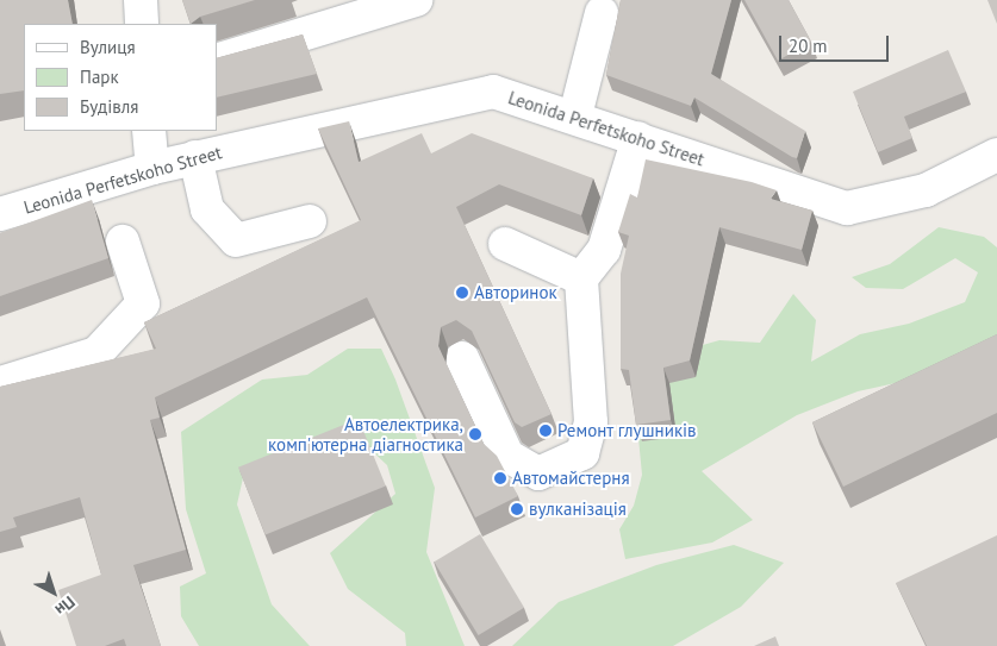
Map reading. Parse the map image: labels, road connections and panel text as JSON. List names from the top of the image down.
{
  "streets": {
    "street": ["Leonida Perfetskoho Street"]
  },
  "places": [
    "Авторинок",
    "Ремонт глушників",
    "Автоелектрика, комп'ютерна діагностика",
    "Автомайстерня",
    "вулканізація"
  ],
  "legend": ["Вулиця", "Парк", "Будівля"],
  "scale_bar": "20 m",
  "north": "bottom right"
}
